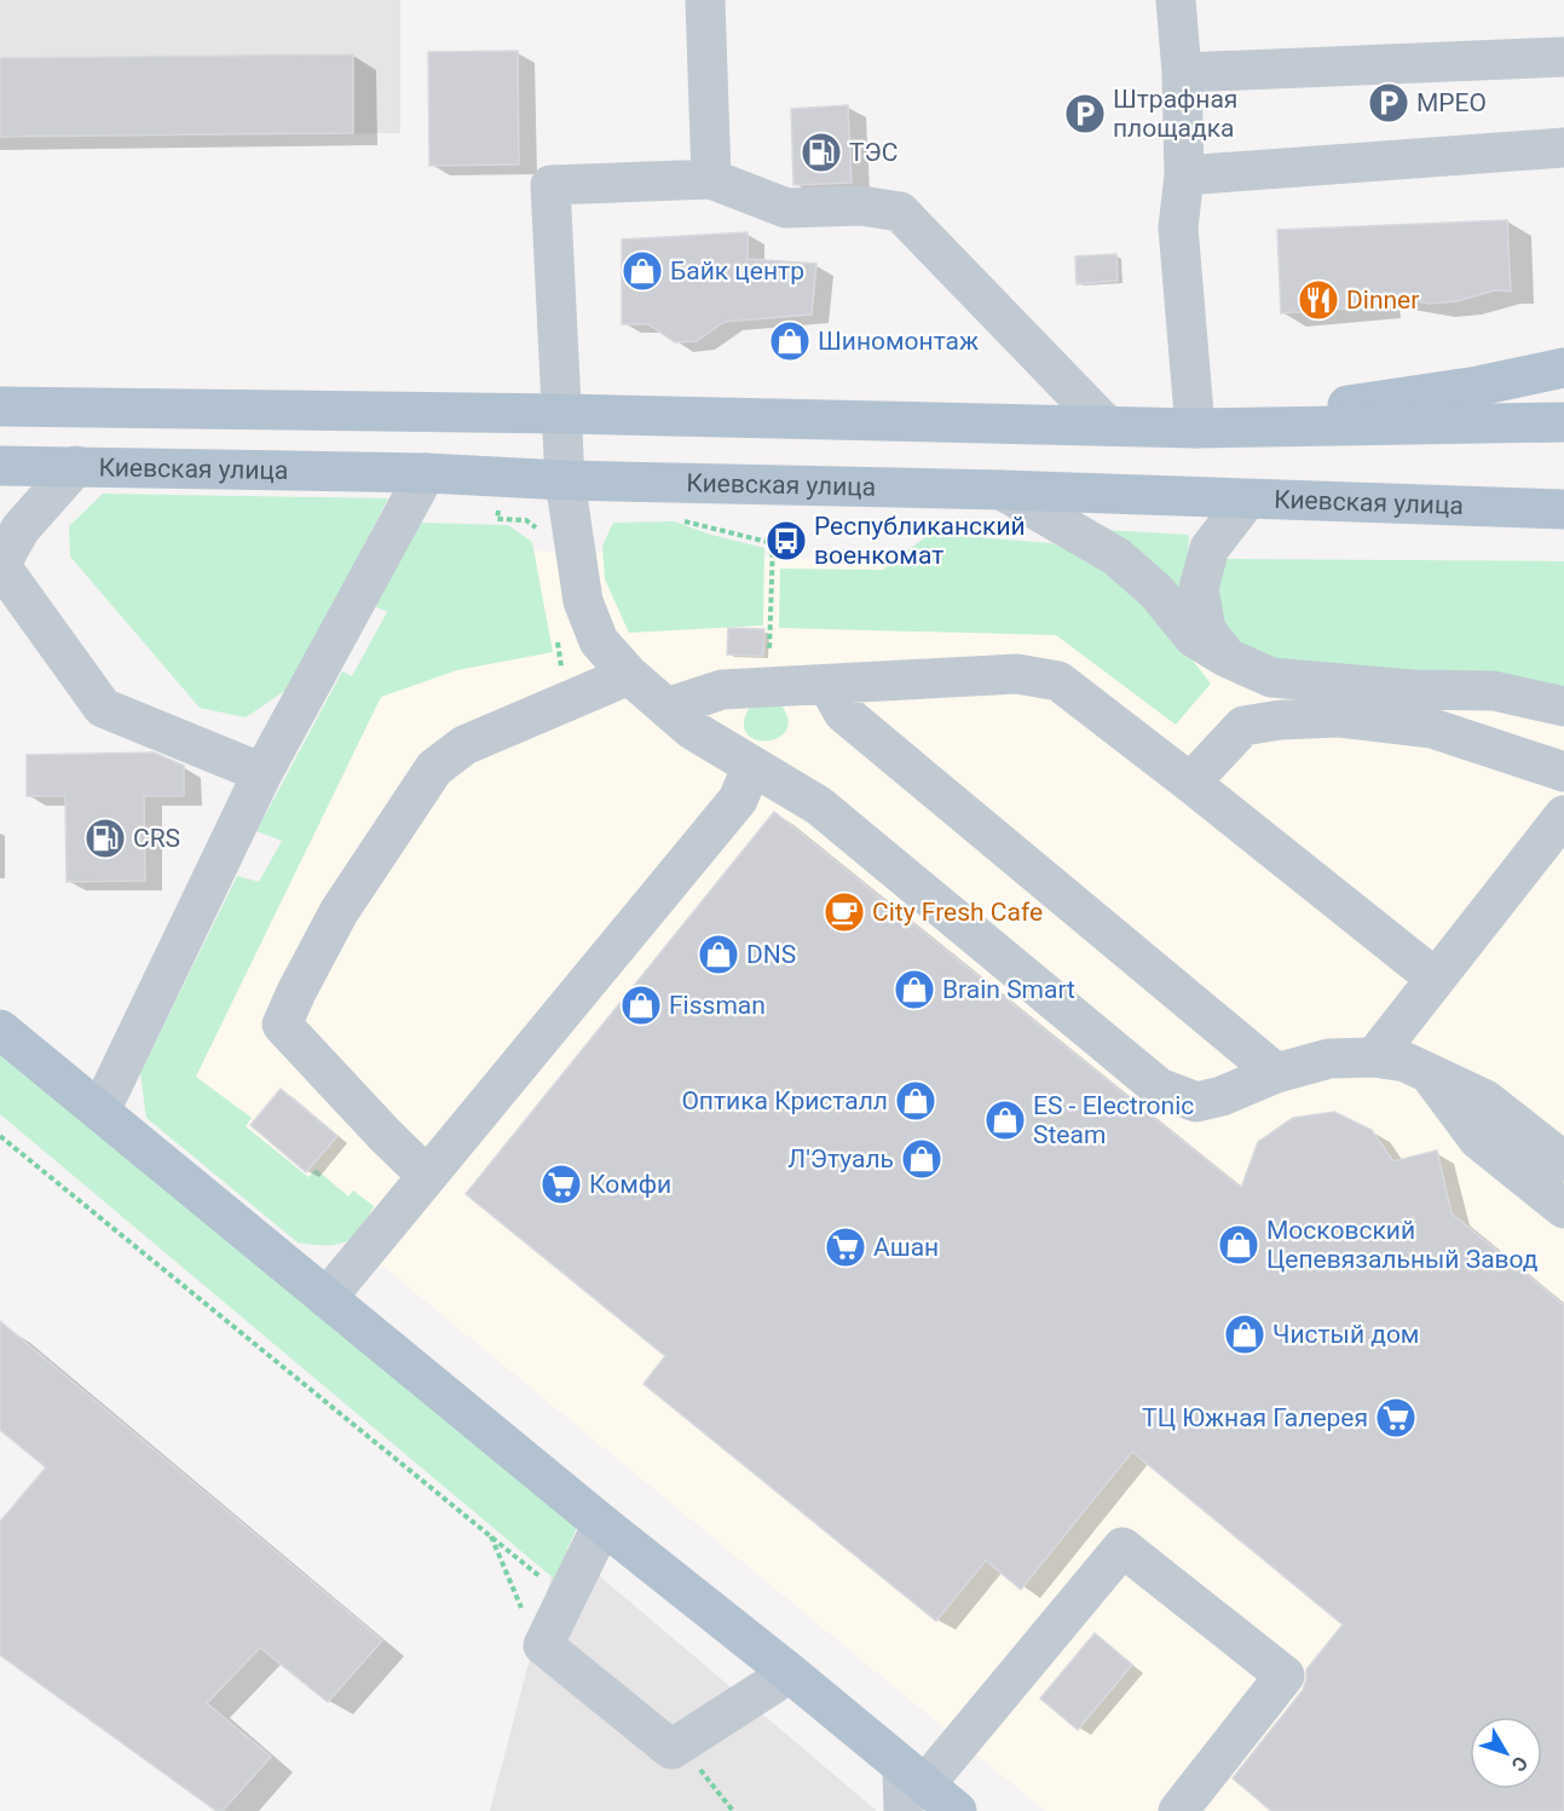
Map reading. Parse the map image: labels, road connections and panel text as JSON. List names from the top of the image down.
{
  "streets": {
    "main road": ["Киевская улица"]
  },
  "places": {
    "parking": ["МРЕО", "Штрафная площадка"],
    "fuel station": ["ТЭС", "CRS"],
    "shop": [
      "Байк центр",
      "Шиномонтаж",
      "DNS",
      "Brain Smart",
      "Fissman",
      "Оптика Кристалл",
      "ES - Electronic Steam",
      "Л'Этуаль",
      "Московский Цепевязальный Завод",
      "Чистый дом"
    ],
    "restaurant": ["Dinner"],
    "bus stop": ["Республиканский военкомат"],
    "cafe": ["City Fresh Cafe"],
    "supermarket": ["Комфи", "Ашан", "ТЦ Южная Галерея"]
  },
  "north": "bottom right"
}
